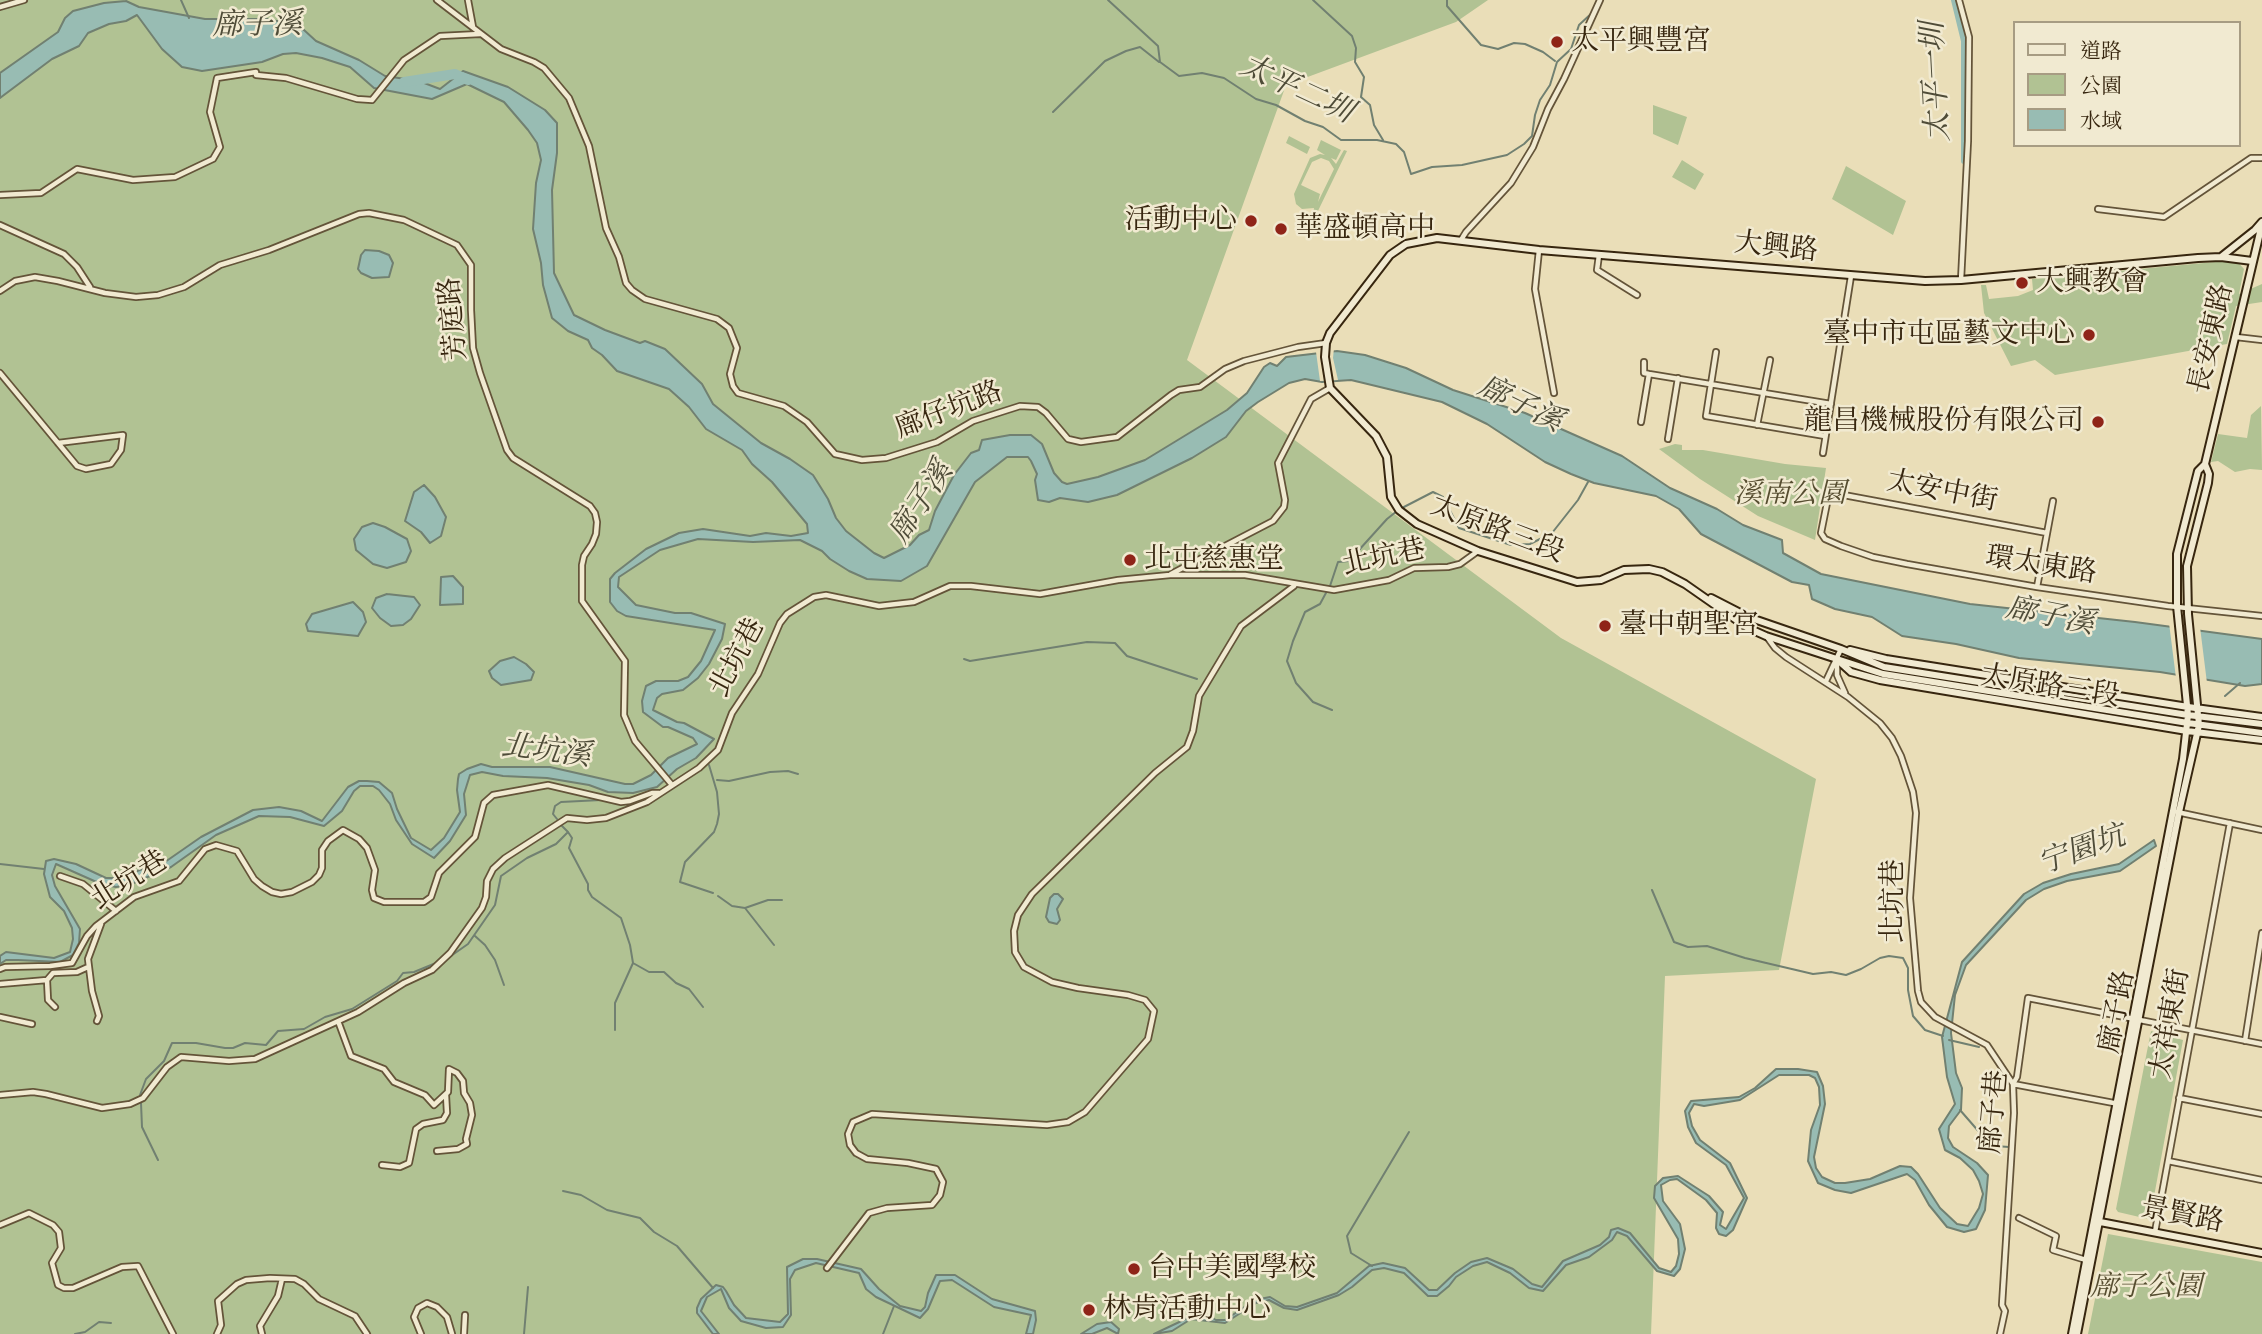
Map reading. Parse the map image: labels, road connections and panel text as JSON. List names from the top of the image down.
{
  "streets": {
    "main road": [
      "大興路",
      "長安東路",
      "太原路三段",
      "廍子路",
      "景賢路"
    ],
    "street": [
      "芳庭路",
      "廍仔坑路",
      "太安中街",
      "北坑巷",
      "環太東路",
      "太祥東街",
      "廍子巷"
    ]
  },
  "crossings": [
    ["大興路", "長安東路"],
    ["大興路", "廍仔坑路"],
    ["芳庭路", "北坑巷"],
    ["太安中街", "環太東路"],
    ["太原路三段", "北坑巷"],
    ["太原路三段", "廍子路"],
    ["北坑巷", "廍子巷"],
    ["環太東路", "廍子路"],
    ["廍子路", "廍子巷"],
    ["廍子路", "景賢路"],
    ["太祥東街", "景賢路"]
  ],
  "water": [
    "廍子溪",
    "太平一圳",
    "太平二圳",
    "北坑溪",
    "宁園坑"
  ],
  "parks": ["溪南公園", "廍子公園"],
  "places": [
    "太平興豐宮",
    "活動中心",
    "華盛頓高中",
    "大興教會",
    "臺中市屯區藝文中心",
    "龍昌機械股份有限公司",
    "北屯慈惠堂",
    "臺中朝聖宮",
    "台中美國學校",
    "林肯活動中心"
  ],
  "legend": ["道路", "公園", "水域"]
}
